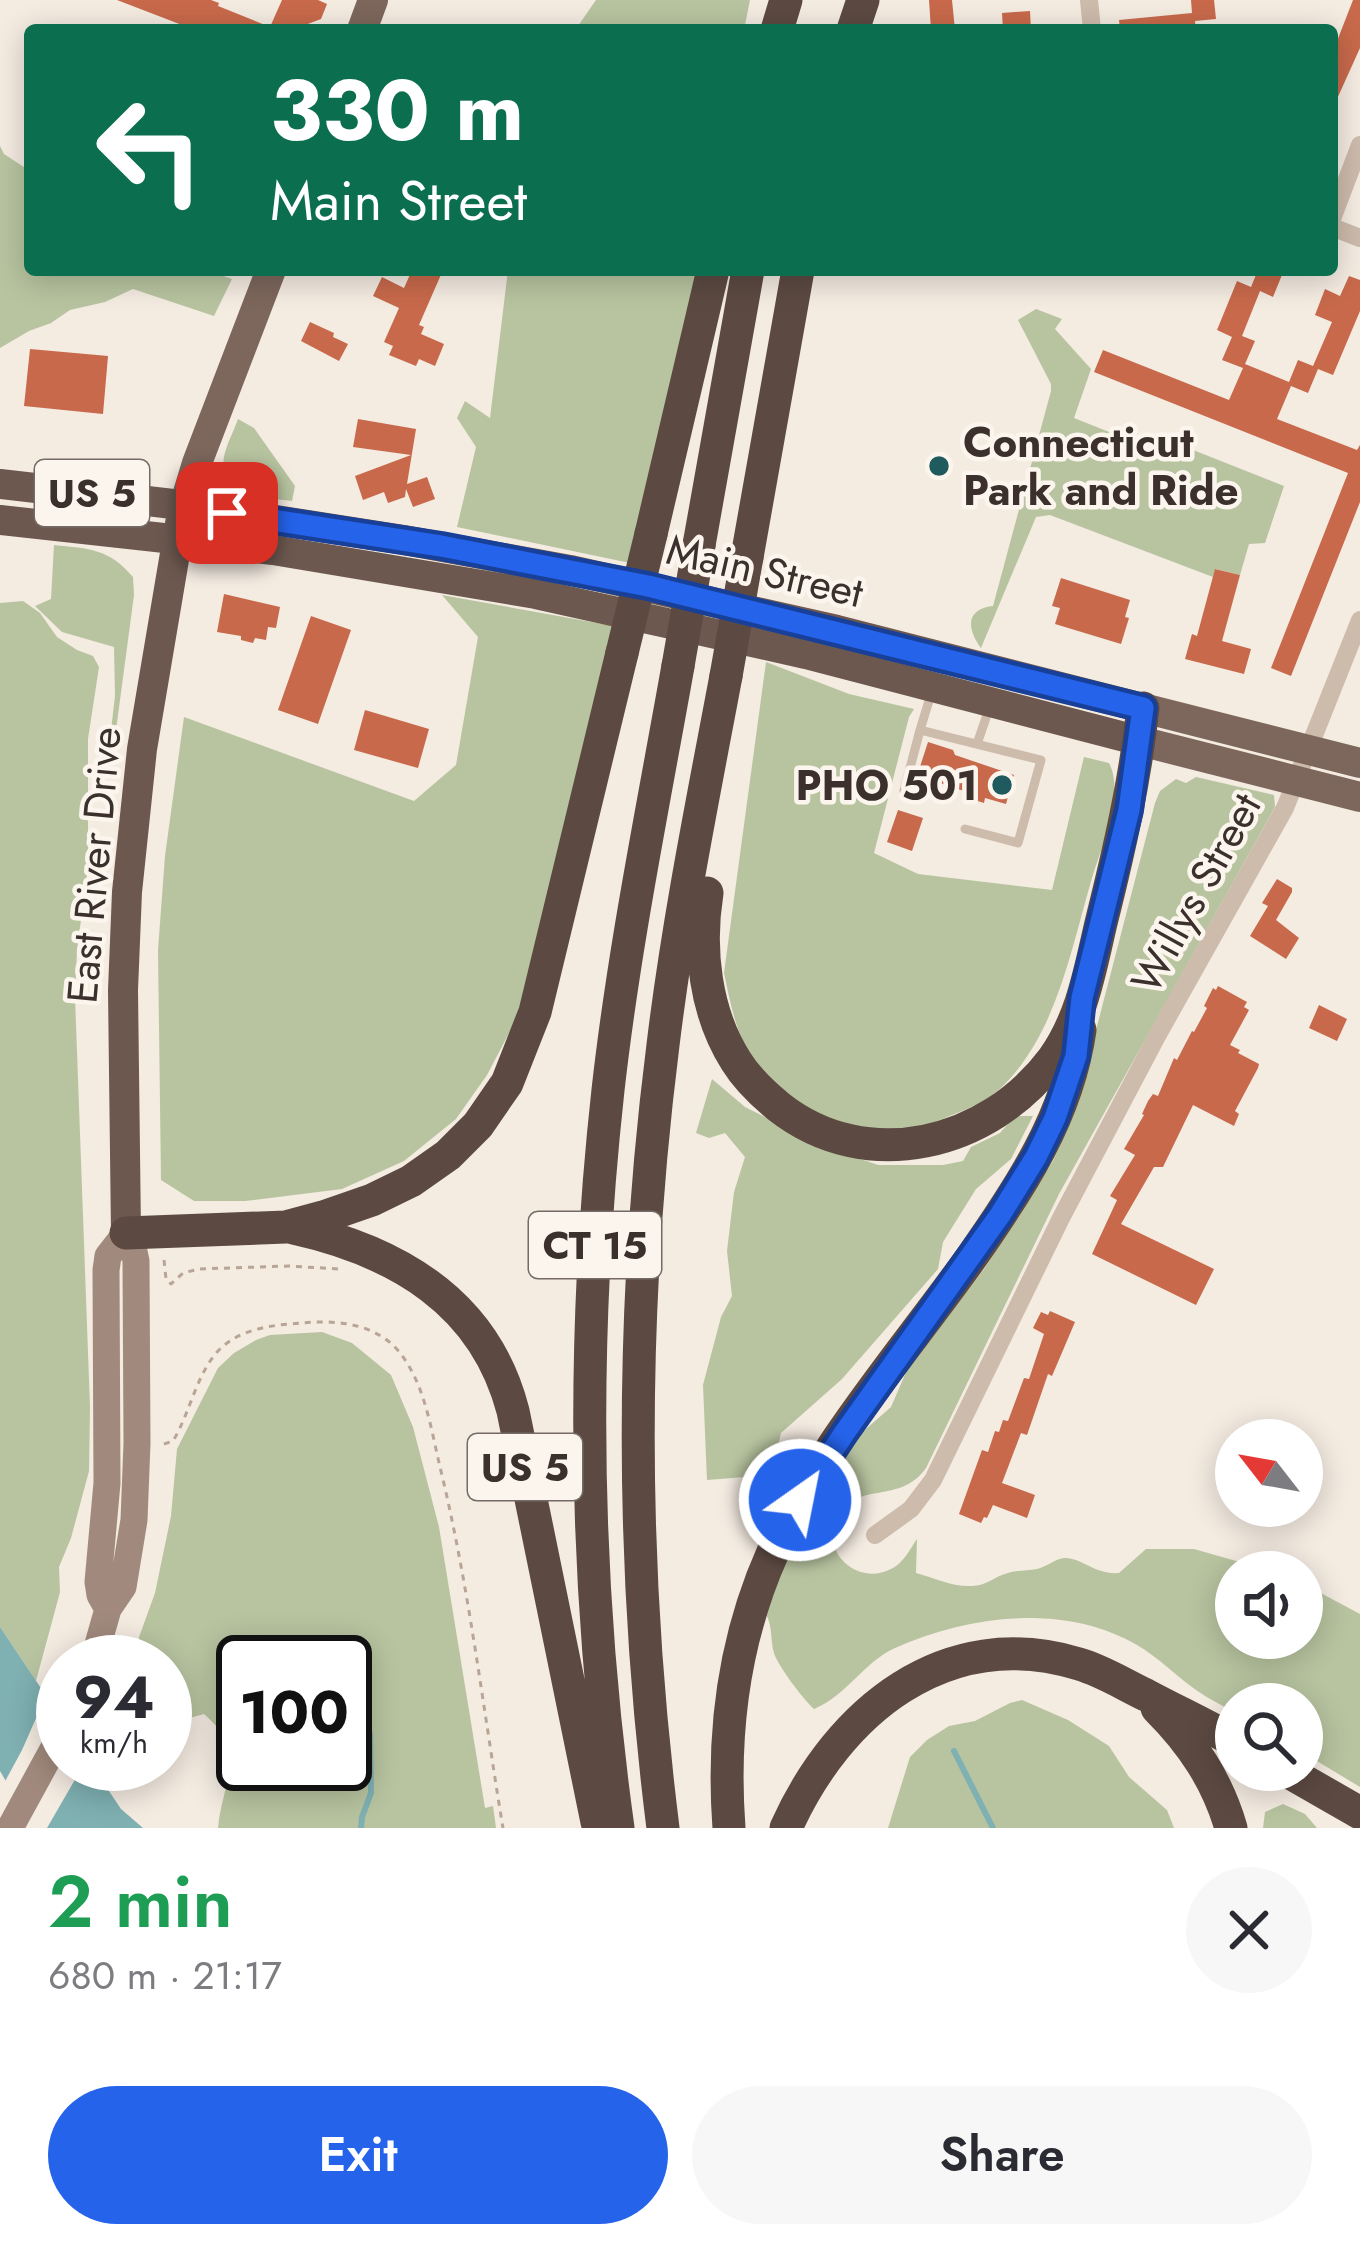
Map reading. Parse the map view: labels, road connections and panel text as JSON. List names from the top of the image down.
{
  "streets": {
    "highway": [
      "US 5",
      "Main Street",
      "East River Drive",
      "CT 15"
    ],
    "street": ["Willys Street"]
  },
  "crossings": [
    ["US 5", "East River Drive"],
    ["Main Street", "East River Drive"],
    ["Main Street", "Willys Street"]
  ],
  "places": ["Connecticut Park and Ride", "PHO 501"],
  "north": "top left",
  "page": {
    "turn": ["330 m", "Main Street"],
    "speed": "94 km/h",
    "limit": "100",
    "heading": ["2 min", "680 m · 21:17"],
    "buttons": ["Exit", "Share"]
  }
}
